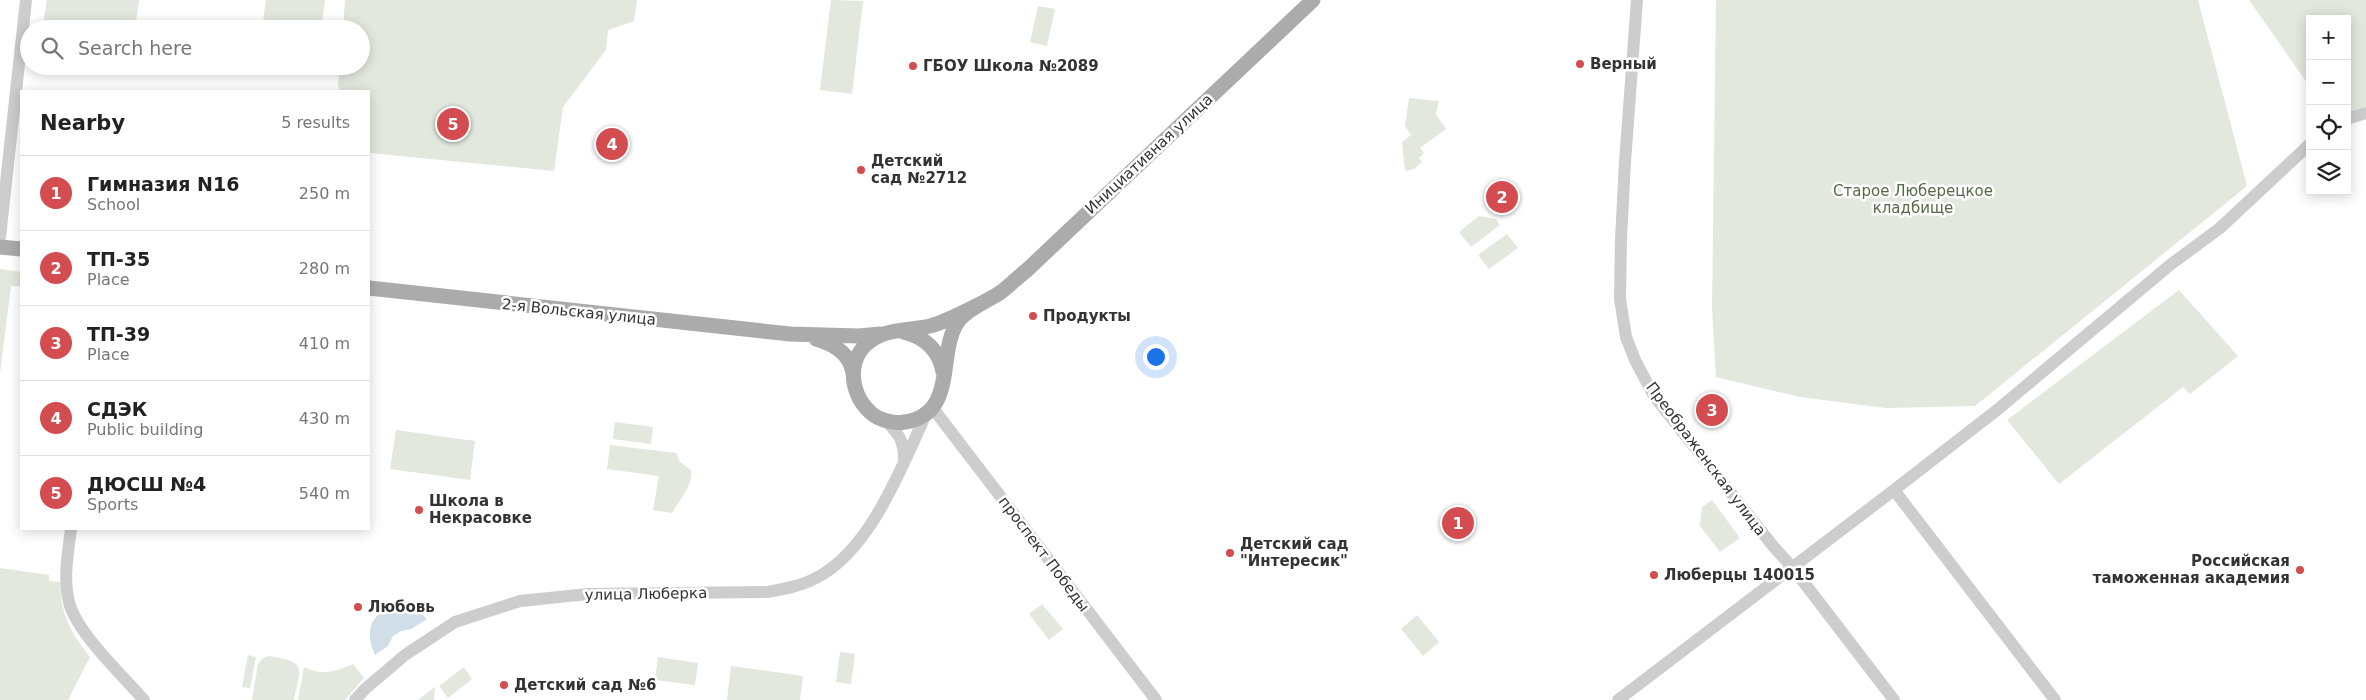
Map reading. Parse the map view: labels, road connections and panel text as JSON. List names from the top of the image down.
{
  "streets": {
    "main road": ["Инициативная улица", "2-я Вольская улица"],
    "street": ["Преображенская улица", "проспект Победы", "улица Люберка"]
  },
  "crossings": [
    ["Инициативная улица", "2-я Вольская улица"],
    ["Инициативная улица", "проспект Победы"],
    ["Инициативная улица", "улица Люберка"],
    ["2-я Вольская улица", "проспект Победы"],
    ["2-я Вольская улица", "улица Люберка"],
    ["проспект Победы", "улица Люберка"]
  ],
  "parks": ["Старое Люберецкое кладбище"],
  "places": [
    "Верный",
    "ГБОУ Школа №2089",
    "Детский сад №2712",
    "Продукты",
    "Школа в Некрасовке",
    "Детский сад \"Интересик\"",
    "Российская таможенная академия",
    "Люберцы 140015",
    "Любовь",
    "Детский сад №6"
  ],
  "page": {
    "map_buttons": ["+", "−"],
    "search": "Search here",
    "heading": ["Nearby", "5 results"],
    "pins": [
      "5",
      "4",
      "2",
      "3",
      "1"
    ],
    "list": [
      {
        "mark": "1",
        "name": "Гимназия N16",
        "note": "School",
        "value": "250 m"
      },
      {
        "mark": "2",
        "name": "ТП-35",
        "note": "Place",
        "value": "280 m"
      },
      {
        "mark": "3",
        "name": "ТП-39",
        "note": "Place",
        "value": "410 m"
      },
      {
        "mark": "4",
        "name": "СДЭК",
        "note": "Public building",
        "value": "430 m"
      },
      {
        "mark": "5",
        "name": "ДЮСШ №4",
        "note": "Sports",
        "value": "540 m"
      }
    ]
  }
}
